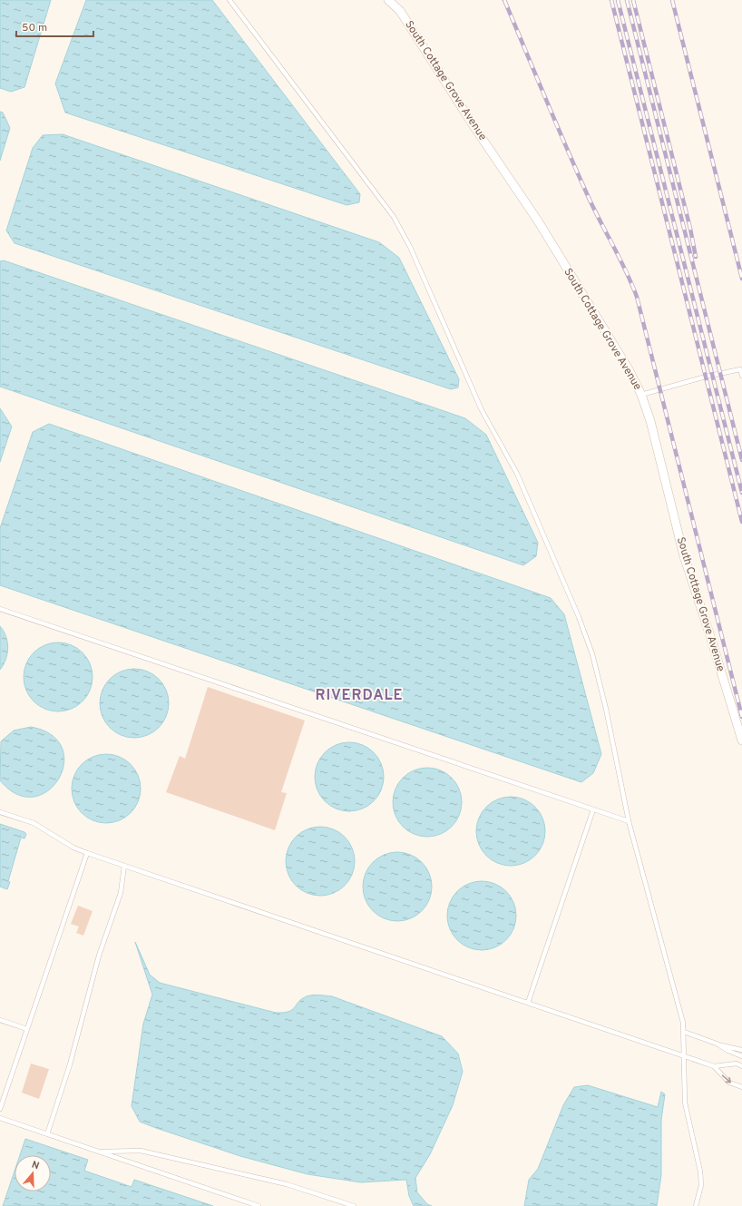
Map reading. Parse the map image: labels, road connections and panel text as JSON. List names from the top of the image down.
{
  "streets": {
    "street": ["South Cottage Grove Avenue"]
  },
  "districts": ["RIVERDALE"],
  "scale_bar": "50 m",
  "north": "top"
}
